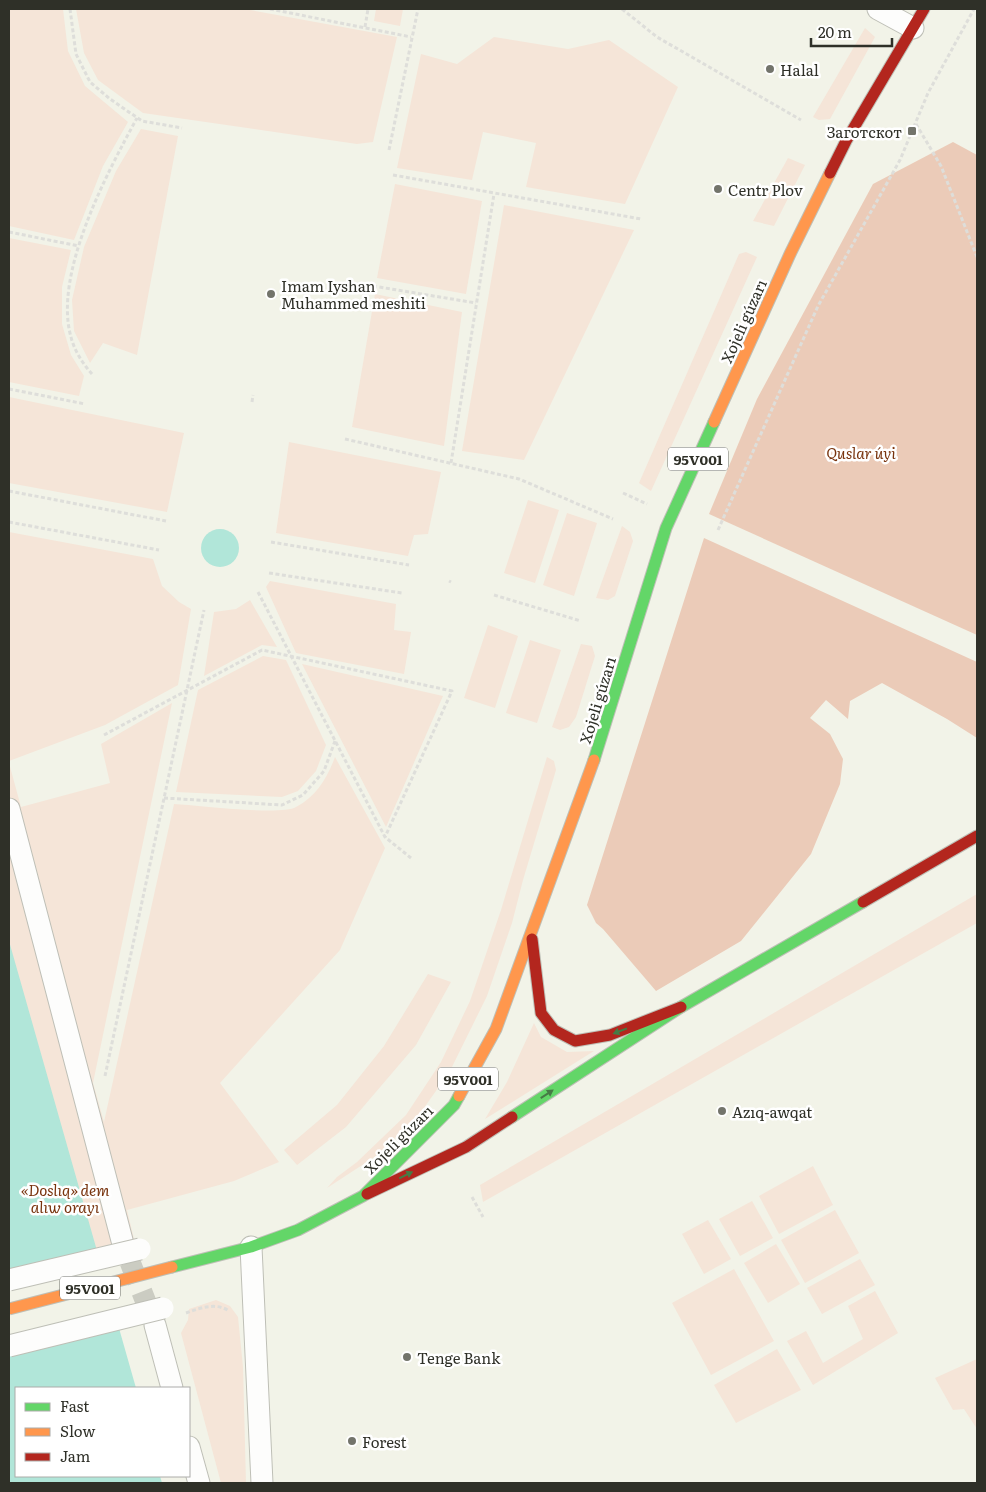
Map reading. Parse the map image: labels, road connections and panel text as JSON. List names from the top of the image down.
{
  "streets": {
    "main road": ["Xojeli gúzarı", "95V001"]
  },
  "parks": ["Quslar úyi", "«Doslıq» dem alıw orayı"],
  "places": {
    "other": [
      "Halal",
      "Centr Plov",
      "Imam Iyshan Muhammed meshiti",
      "Azıq-awqat",
      "Tenge Bank",
      "Forest"
    ],
    "transit": ["Заготскот"]
  },
  "legend": ["Fast", "Slow", "Jam"],
  "scale_bar": "20 m"
}
